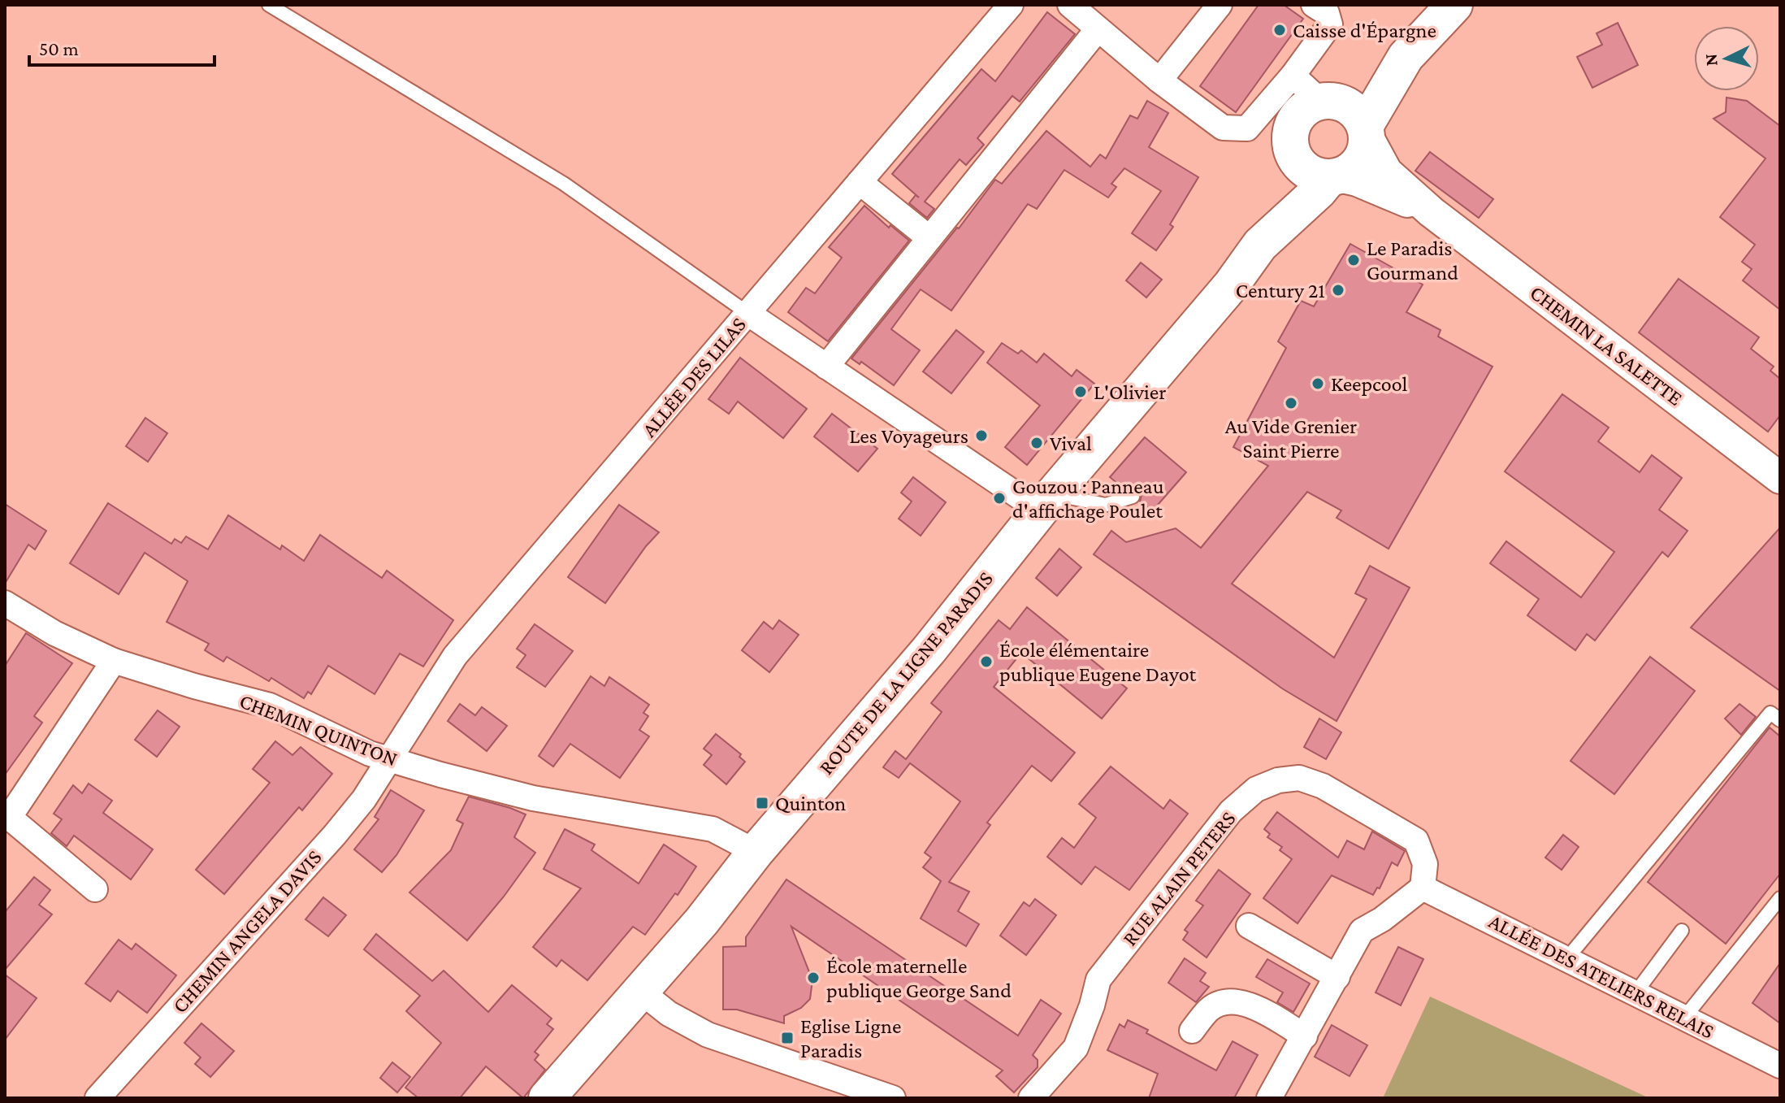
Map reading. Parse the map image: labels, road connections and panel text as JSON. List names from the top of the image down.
{
  "streets": {
    "main road": ["ROUTE DE LA LIGNE PARADIS"],
    "street": [
      "CHEMIN LA SALETTE",
      "ALLÉE DES LILAS",
      "CHEMIN QUINTON",
      "RUE ALAIN PETERS",
      "CHEMIN ANGELA DAVIS",
      "ALLÉE DES ATELIERS RELAIS"
    ]
  },
  "crossings": [
    ["CHEMIN LA SALETTE", "ROUTE DE LA LIGNE PARADIS"],
    ["ALLÉE DES LILAS", "CHEMIN QUINTON"],
    ["ALLÉE DES LILAS", "CHEMIN ANGELA DAVIS"],
    ["ROUTE DE LA LIGNE PARADIS", "CHEMIN QUINTON"],
    ["CHEMIN QUINTON", "CHEMIN ANGELA DAVIS"],
    ["RUE ALAIN PETERS", "ALLÉE DES ATELIERS RELAIS"]
  ],
  "places": {
    "other": [
      "Caisse d'Épargne",
      "Le Paradis Gourmand",
      "Century 21",
      "Keepcool",
      "L'Olivier",
      "Au Vide Grenier Saint Pierre",
      "Les Voyageurs",
      "Vival",
      "Gouzou : Panneau d'affichage Poulet",
      "École élémentaire publique Eugene Dayot",
      "École maternelle publique George Sand"
    ],
    "transit": ["Quinton", "Eglise Ligne Paradis"]
  },
  "scale_bar": "50 m",
  "north": "left"
}
